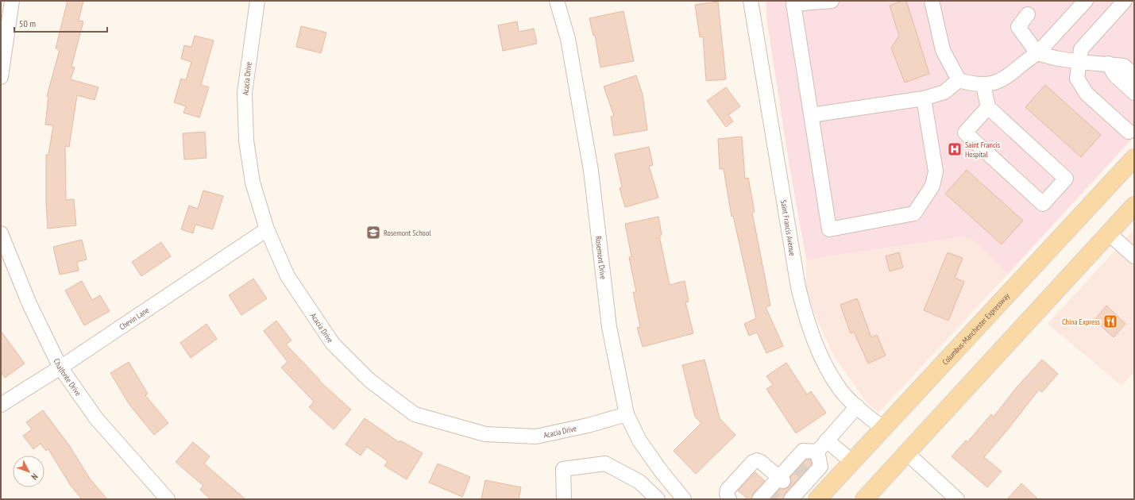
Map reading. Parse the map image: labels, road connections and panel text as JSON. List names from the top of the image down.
{
  "streets": {
    "main road": ["Columbus-Manchester Expressway"],
    "street": [
      "Acacia Drive",
      "Saint Francis Avenue",
      "Rosemont Drive",
      "Chevin Lane",
      "Chalfonte Drive"
    ]
  },
  "crossings": [
    ["Acacia Drive", "Rosemont Drive"],
    ["Acacia Drive", "Chevin Lane"],
    ["Saint Francis Avenue", "Columbus-Manchester Expressway"],
    ["Chevin Lane", "Chalfonte Drive"]
  ],
  "places": {
    "hospital": ["Saint Francis Hospital"],
    "school or university": ["Rosemont School"],
    "restaurant": ["China Express"]
  },
  "scale_bar": "50 m",
  "north": "bottom right"
}
